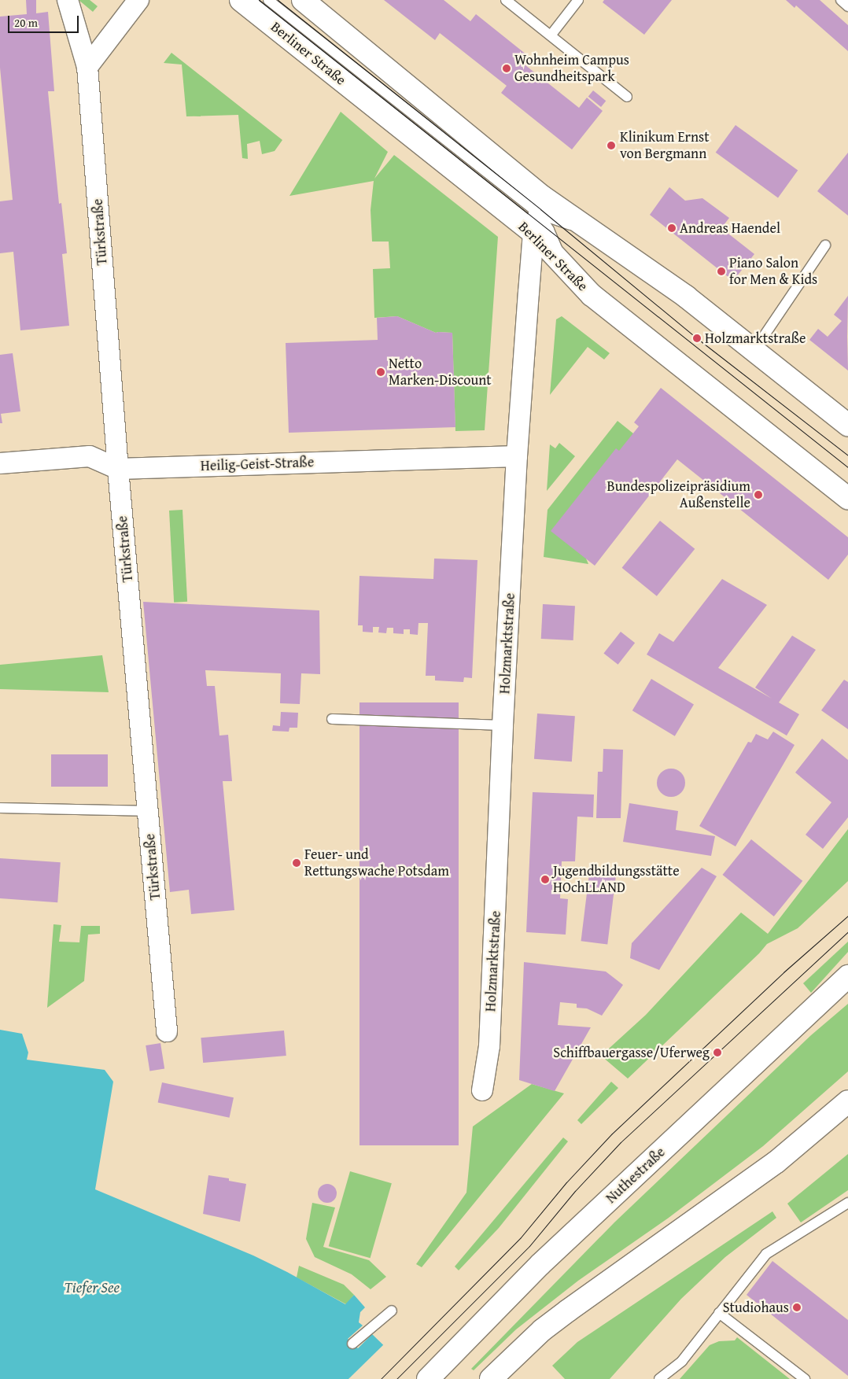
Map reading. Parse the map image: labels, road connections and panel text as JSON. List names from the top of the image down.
{
  "streets": {
    "main road": ["Berliner Straße", "Nuthestraße"],
    "street": ["Türkstraße", "Heilig-Geist-Straße", "Holzmarktstraße"]
  },
  "crossings": [
    ["Berliner Straße", "Holzmarktstraße"],
    ["Türkstraße", "Heilig-Geist-Straße"],
    ["Heilig-Geist-Straße", "Holzmarktstraße"]
  ],
  "water": ["Tiefer See"],
  "places": [
    "Wohnheim Campus Gesundheitspark",
    "Klinikum Ernst von Bergmann",
    "Andreas Haendel",
    "Piano Salon for Men & Kids",
    "Holzmarktstraße",
    "Netto Marken-Discount",
    "Bundespolizeipräsidium Außenstelle",
    "Feuer- und Rettungswache Potsdam",
    "Jugendbildungsstätte HOchLLAND",
    "Schiffbauergasse/Uferweg",
    "Studiohaus"
  ],
  "scale_bar": "20 m"
}
